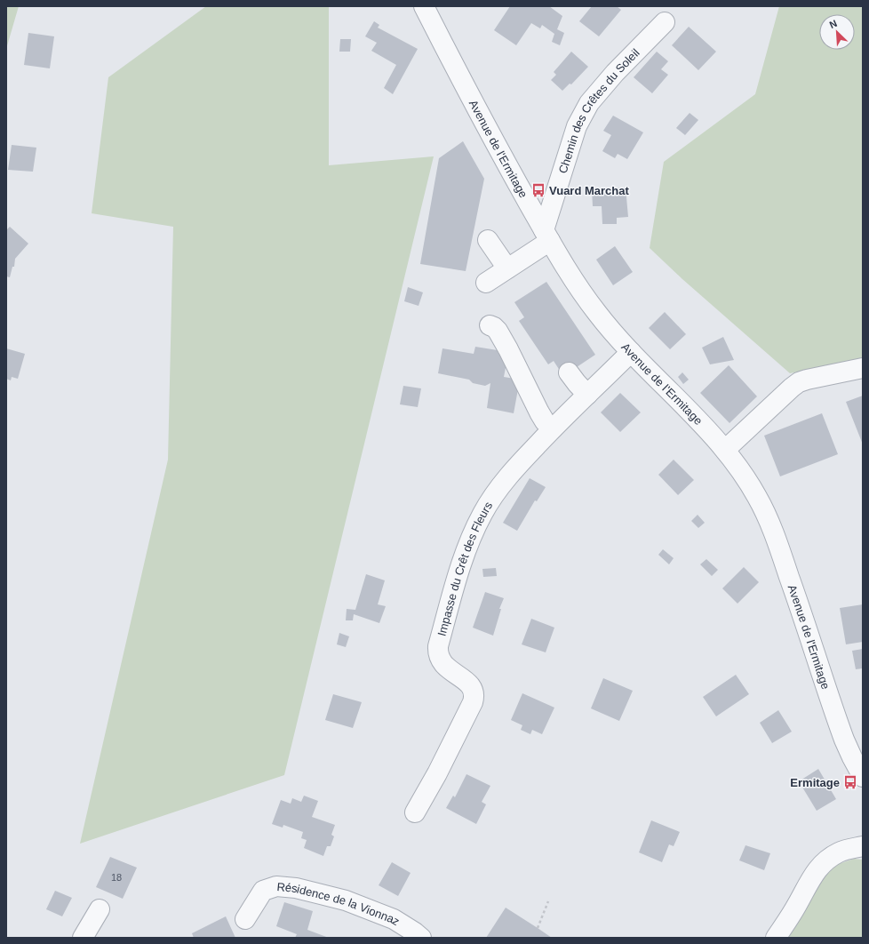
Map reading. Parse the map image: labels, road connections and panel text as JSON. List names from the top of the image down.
{
  "streets": {
    "street": [
      "Chemin des Crêtes du Soleil",
      "Avenue de l'Ermitage",
      "Impasse du Crêt des Fleurs",
      "Résidence de la Vionnaz"
    ]
  },
  "crossings": [
    ["Chemin des Crêtes du Soleil", "Avenue de l'Ermitage"],
    ["Avenue de l'Ermitage", "Impasse du Crêt des Fleurs"]
  ],
  "places": {
    "bus stop": ["Vuard Marchat", "Ermitage"]
  },
  "house_numbers": ["18"],
  "north": "top left"
}
